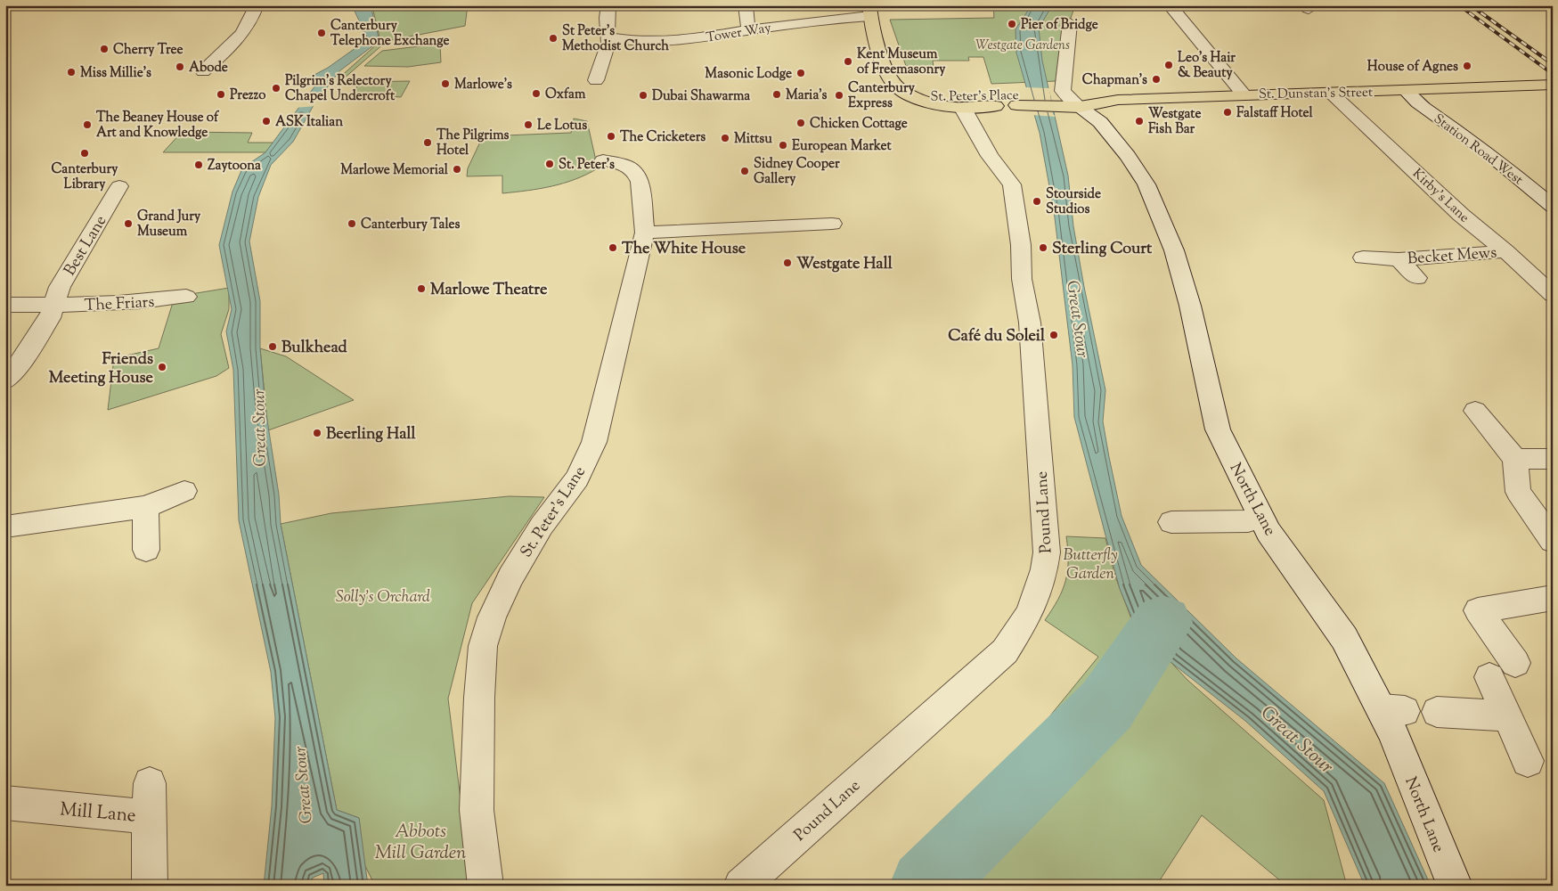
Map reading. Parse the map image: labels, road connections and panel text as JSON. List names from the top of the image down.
{
  "streets": {
    "main road": ["St. Dunstan's Street", "St. Peter's Place"],
    "street": [
      "Tower Way",
      "Station Road West",
      "Kirby's Lane",
      "Best Lane",
      "Becket Mews",
      "The Friars",
      "North Lane",
      "St. Peter's Lane",
      "Pound Lane",
      "Mill Lane"
    ]
  },
  "crossings": [
    ["Tower Way", "St. Peter's Place"],
    ["St. Dunstan's Street", "St. Peter's Place"],
    ["St. Dunstan's Street", "Station Road West"],
    ["St. Dunstan's Street", "Kirby's Lane"],
    ["St. Dunstan's Street", "North Lane"],
    ["St. Peter's Place", "North Lane"],
    ["St. Peter's Place", "Pound Lane"],
    ["Kirby's Lane", "Becket Mews"],
    ["Best Lane", "The Friars"]
  ],
  "water": ["Great Stour"],
  "parks": [
    "Westgate Gardens",
    "Butterfly Garden",
    "Solly's Orchard",
    "Abbots Mill Garden"
  ],
  "places": [
    "Pier of Bridge",
    "Canterbury Telephone Exchange",
    "St Peter's Methodist Church",
    "Cherry Tree",
    "Kent Museum of Freemasonry",
    "Leo's Hair & Beauty",
    "House of Agnes",
    "Abode",
    "Miss Millie's",
    "Masonic Lodge",
    "Chapman's",
    "Marlowe's",
    "Pilgrim's Relectory Chapel Undercroft",
    "Oxfam",
    "Prezzo",
    "Maria's",
    "Dubai Shawarma",
    "Canterbury Express",
    "Falstaff Hotel",
    "ASK Italian",
    "Westgate Fish Bar",
    "Chicken Cottage",
    "The Beaney House of Art and Knowledge",
    "Le Lotus",
    "The Cricketers",
    "Mittsu",
    "The Pilgrims Hotel",
    "European Market",
    "Canterbury Library",
    "St. Peter's",
    "Zaytoona",
    "Marlowe Memorial",
    "Sidney Cooper Gallery",
    "Stourside Studios",
    "Grand Jury Museum",
    "Canterbury Tales",
    "The White House",
    "Sterling Court",
    "Westgate Hall",
    "Marlowe Theatre",
    "Café du Soleil",
    "Bulkhead",
    "Friends Meeting House",
    "Beerling Hall"
  ]
}
